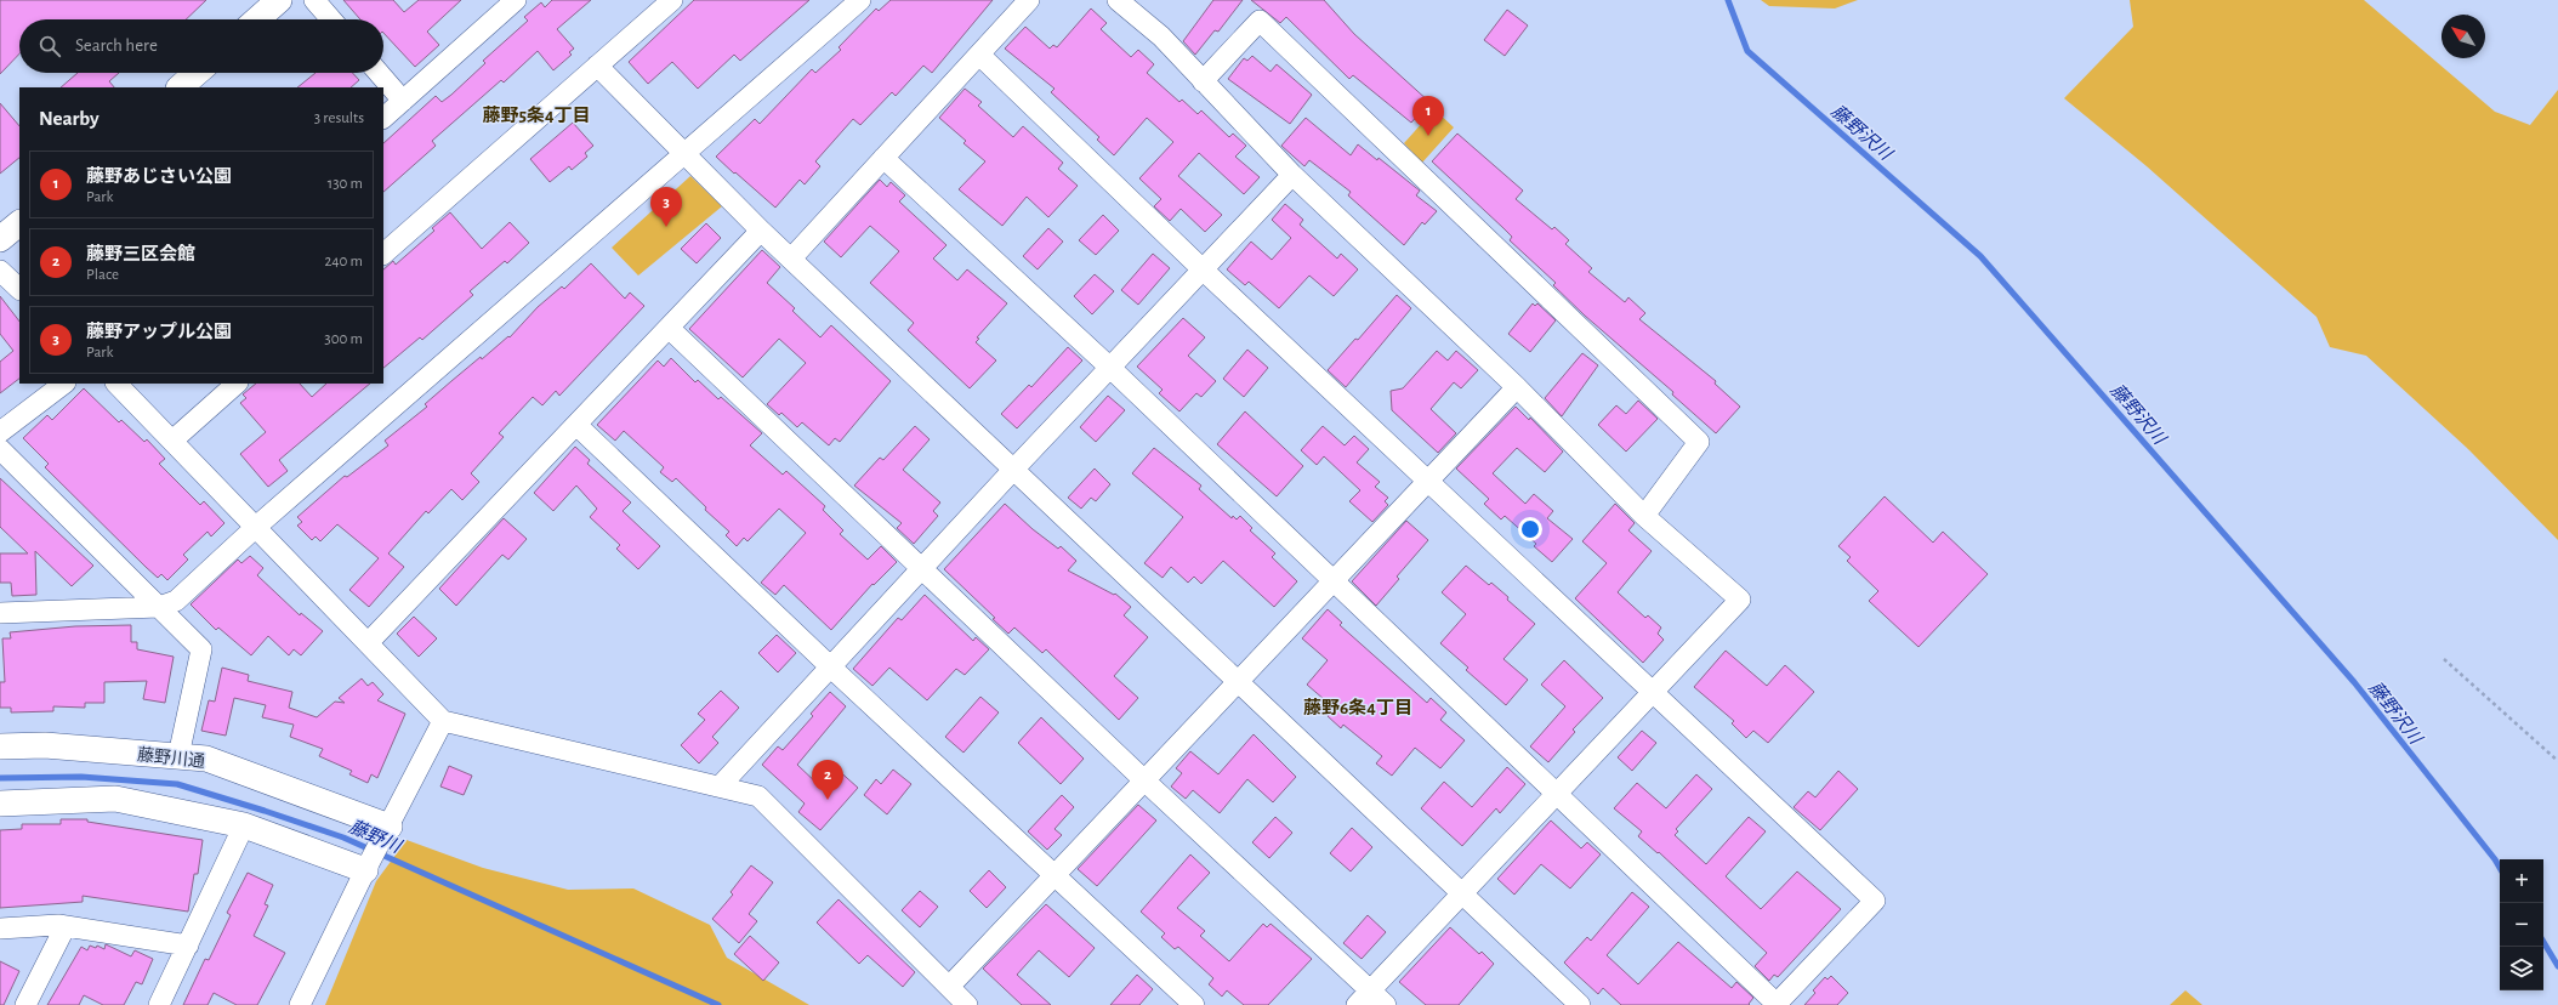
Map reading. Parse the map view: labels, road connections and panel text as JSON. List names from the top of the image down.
{
  "streets": {
    "street": ["藤野川通"]
  },
  "districts": ["藤野5条4丁目", "藤野6条4丁目"],
  "water": ["藤野沢川", "藤野川"],
  "north": "top left",
  "page": {
    "search": "Search here",
    "heading": ["Nearby", "3 results"],
    "pins": ["1", "3", "2"],
    "list": [
      {
        "mark": "1",
        "name": "藤野あじさい公園",
        "note": "Park",
        "value": "130 m"
      },
      {
        "mark": "2",
        "name": "藤野三区会館",
        "note": "Place",
        "value": "240 m"
      },
      {
        "mark": "3",
        "name": "藤野アップル公園",
        "note": "Park",
        "value": "300 m"
      }
    ],
    "map_buttons": ["+", "−"]
  }
}
